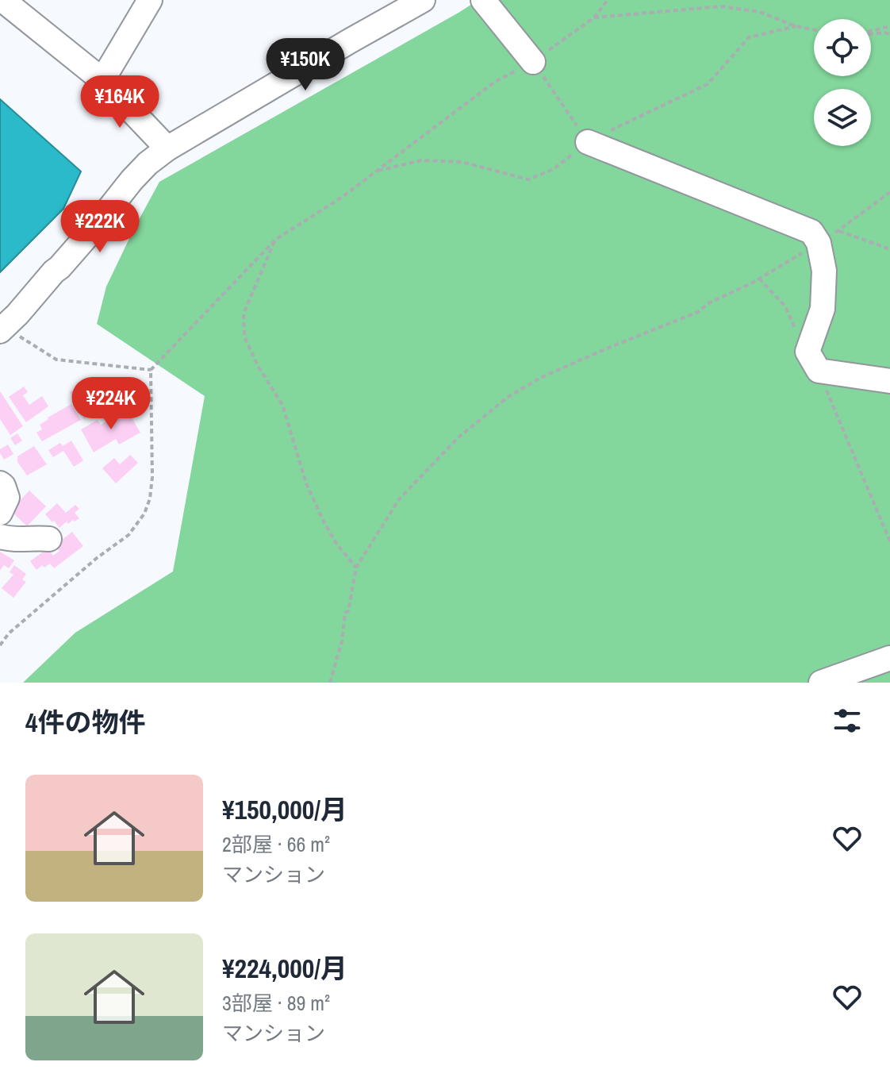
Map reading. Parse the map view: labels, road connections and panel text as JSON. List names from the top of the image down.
{
  "page": {
    "price": [
      "¥150K",
      "¥164K",
      "¥222K",
      "¥224K"
    ],
    "heading": "4件の物件",
    "list": [
      {
        "name": "¥150,000/月",
        "note": "2部屋 · 66 m² · マンション"
      },
      {
        "name": "¥224,000/月",
        "note": "3部屋 · 89 m² · マンション"
      }
    ]
  }
}
